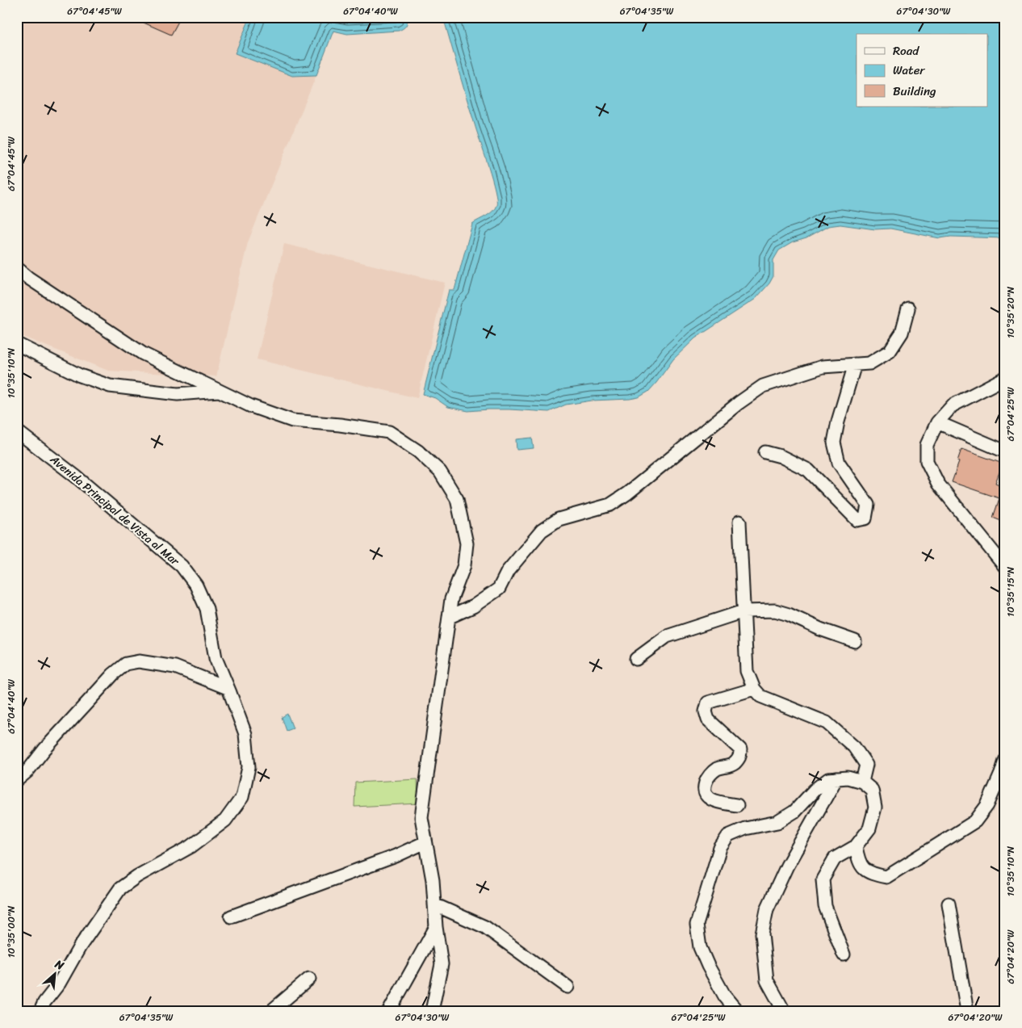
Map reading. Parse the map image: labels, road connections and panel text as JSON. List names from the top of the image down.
{
  "streets": {
    "street": ["Avenida Principal de Vista al Mar"]
  },
  "legend": ["Road", "Water", "Building"],
  "north": "top right",
  "coordinates": [
    "67°04'45\"W",
    "67°04'40\"W",
    "67°04'35\"W",
    "67°04'30\"W",
    "10°35'20\"N",
    "10°35'10\"N",
    "67°04'25\"W",
    "10°35'15\"N",
    "10°35'00\"N",
    "67°04'20\"W"
  ]
}
